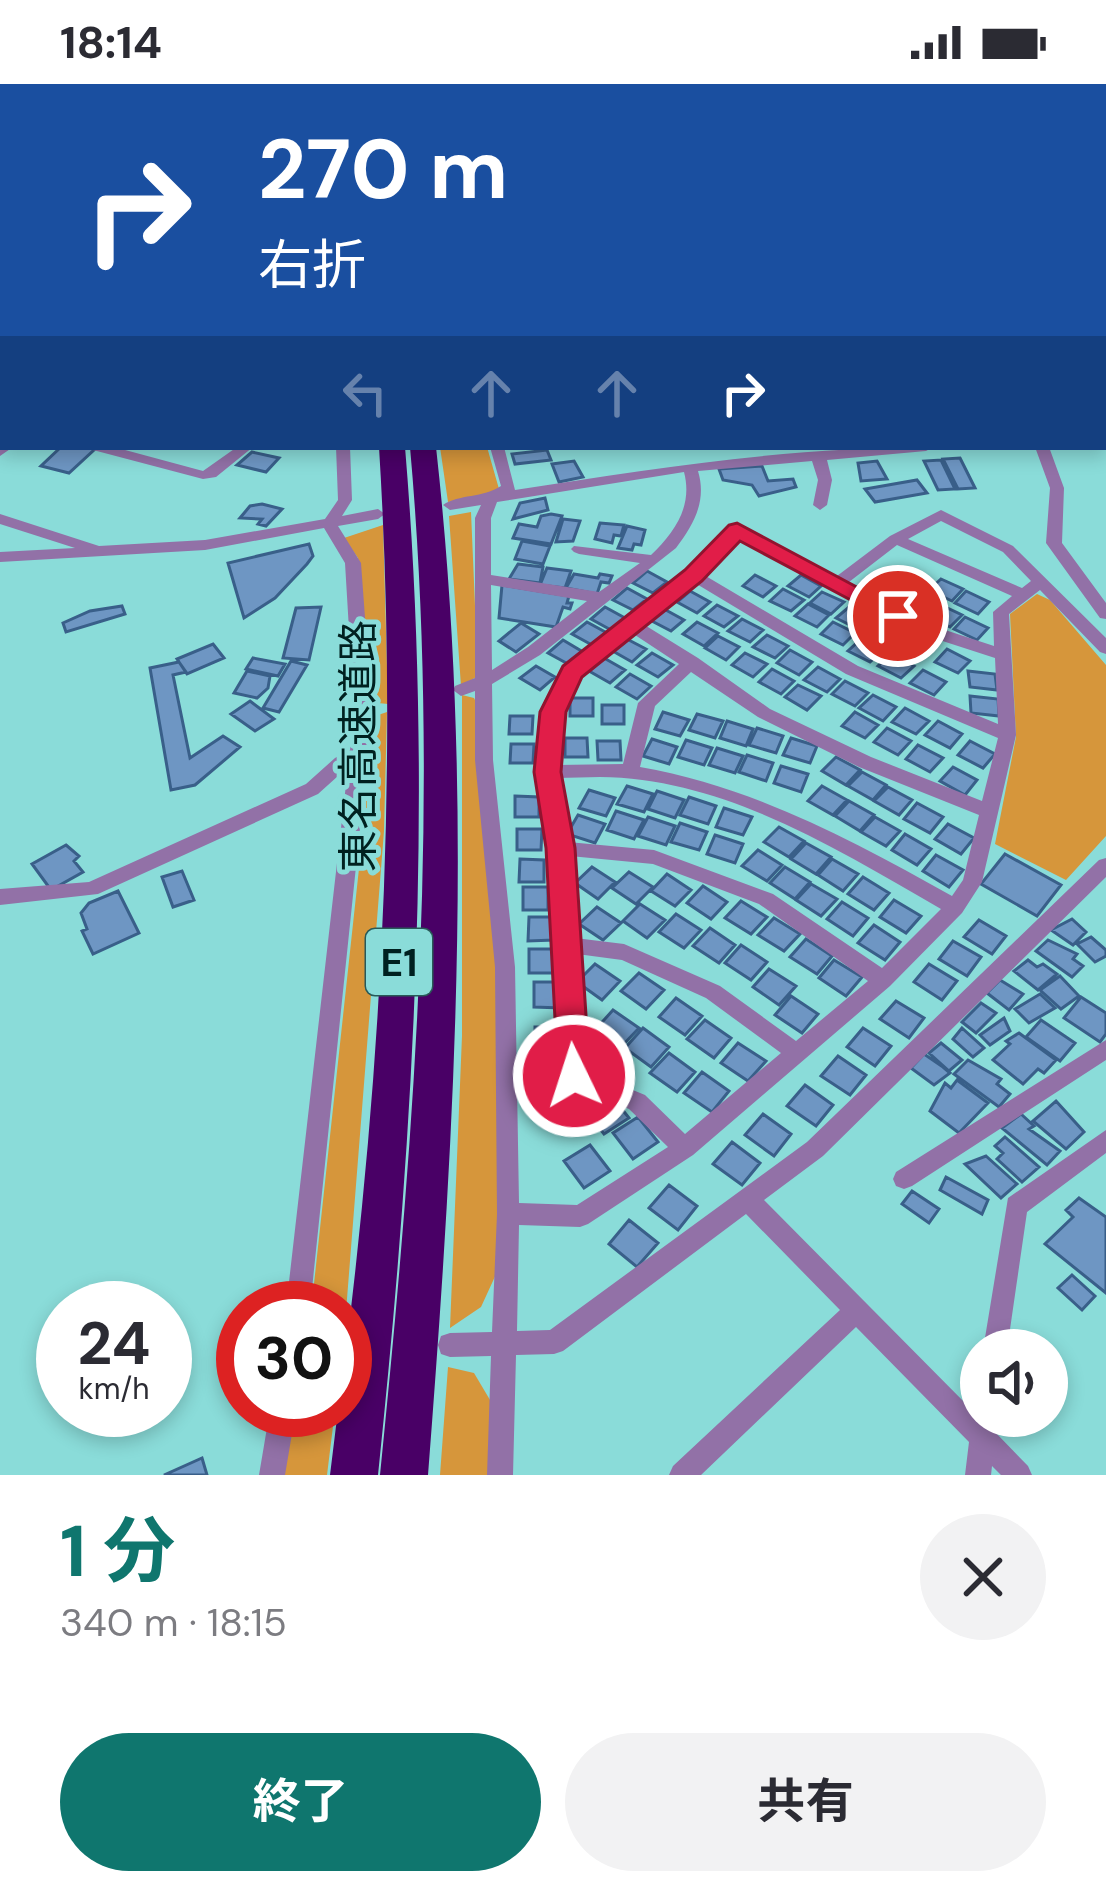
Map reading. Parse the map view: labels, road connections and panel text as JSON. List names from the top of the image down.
{
  "streets": {
    "highway": ["東名高速道路", "E1"]
  },
  "page": {
    "status": "18:14",
    "turn": ["270 m", "右折"],
    "speed": "24 km/h",
    "limit": "30",
    "heading": ["1 分", "340 m · 18:15"],
    "buttons": ["終了", "共有"]
  }
}
